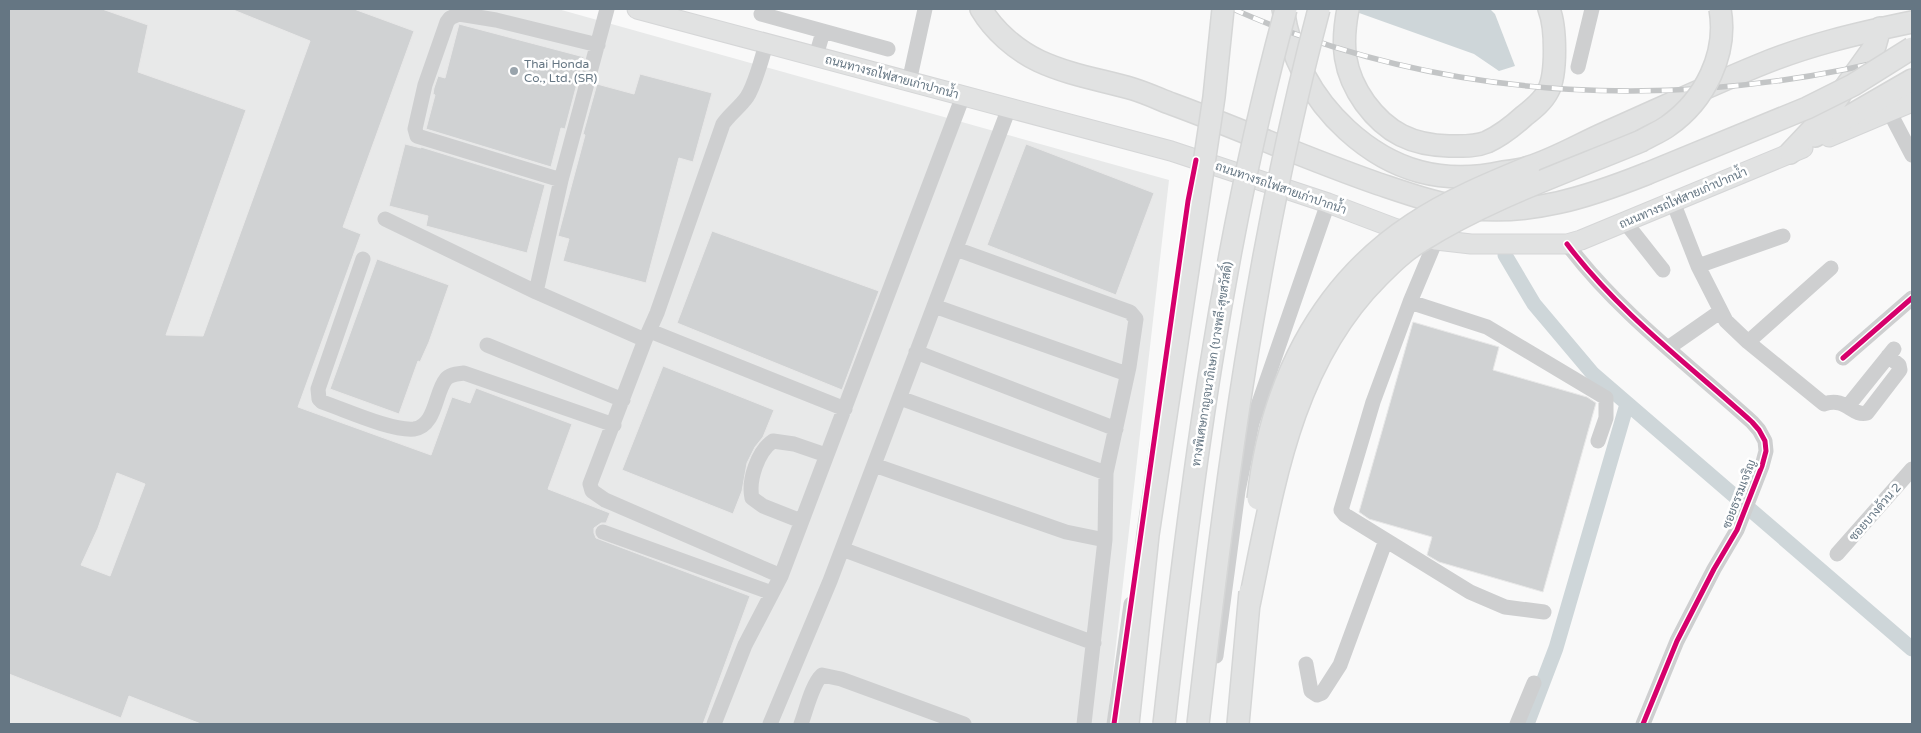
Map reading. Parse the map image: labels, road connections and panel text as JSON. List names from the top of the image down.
{
  "streets": {
    "highway": ["ทางพิเศษกาญจนาภิเษก (บางพลี-สุขสวัสดิ์)"],
    "main road": ["ถนนทางรถไฟสายเก่าปากน้ำ"],
    "street": ["ซอยธรรมเจริญ", "ซอยบางด้วน 2"]
  },
  "crossings": [
    ["ถนนทางรถไฟสายเก่าปากน้ำ", "ซอยธรรมเจริญ"]
  ],
  "places": ["Thai Honda Co., Ltd. (SR)"]
}
